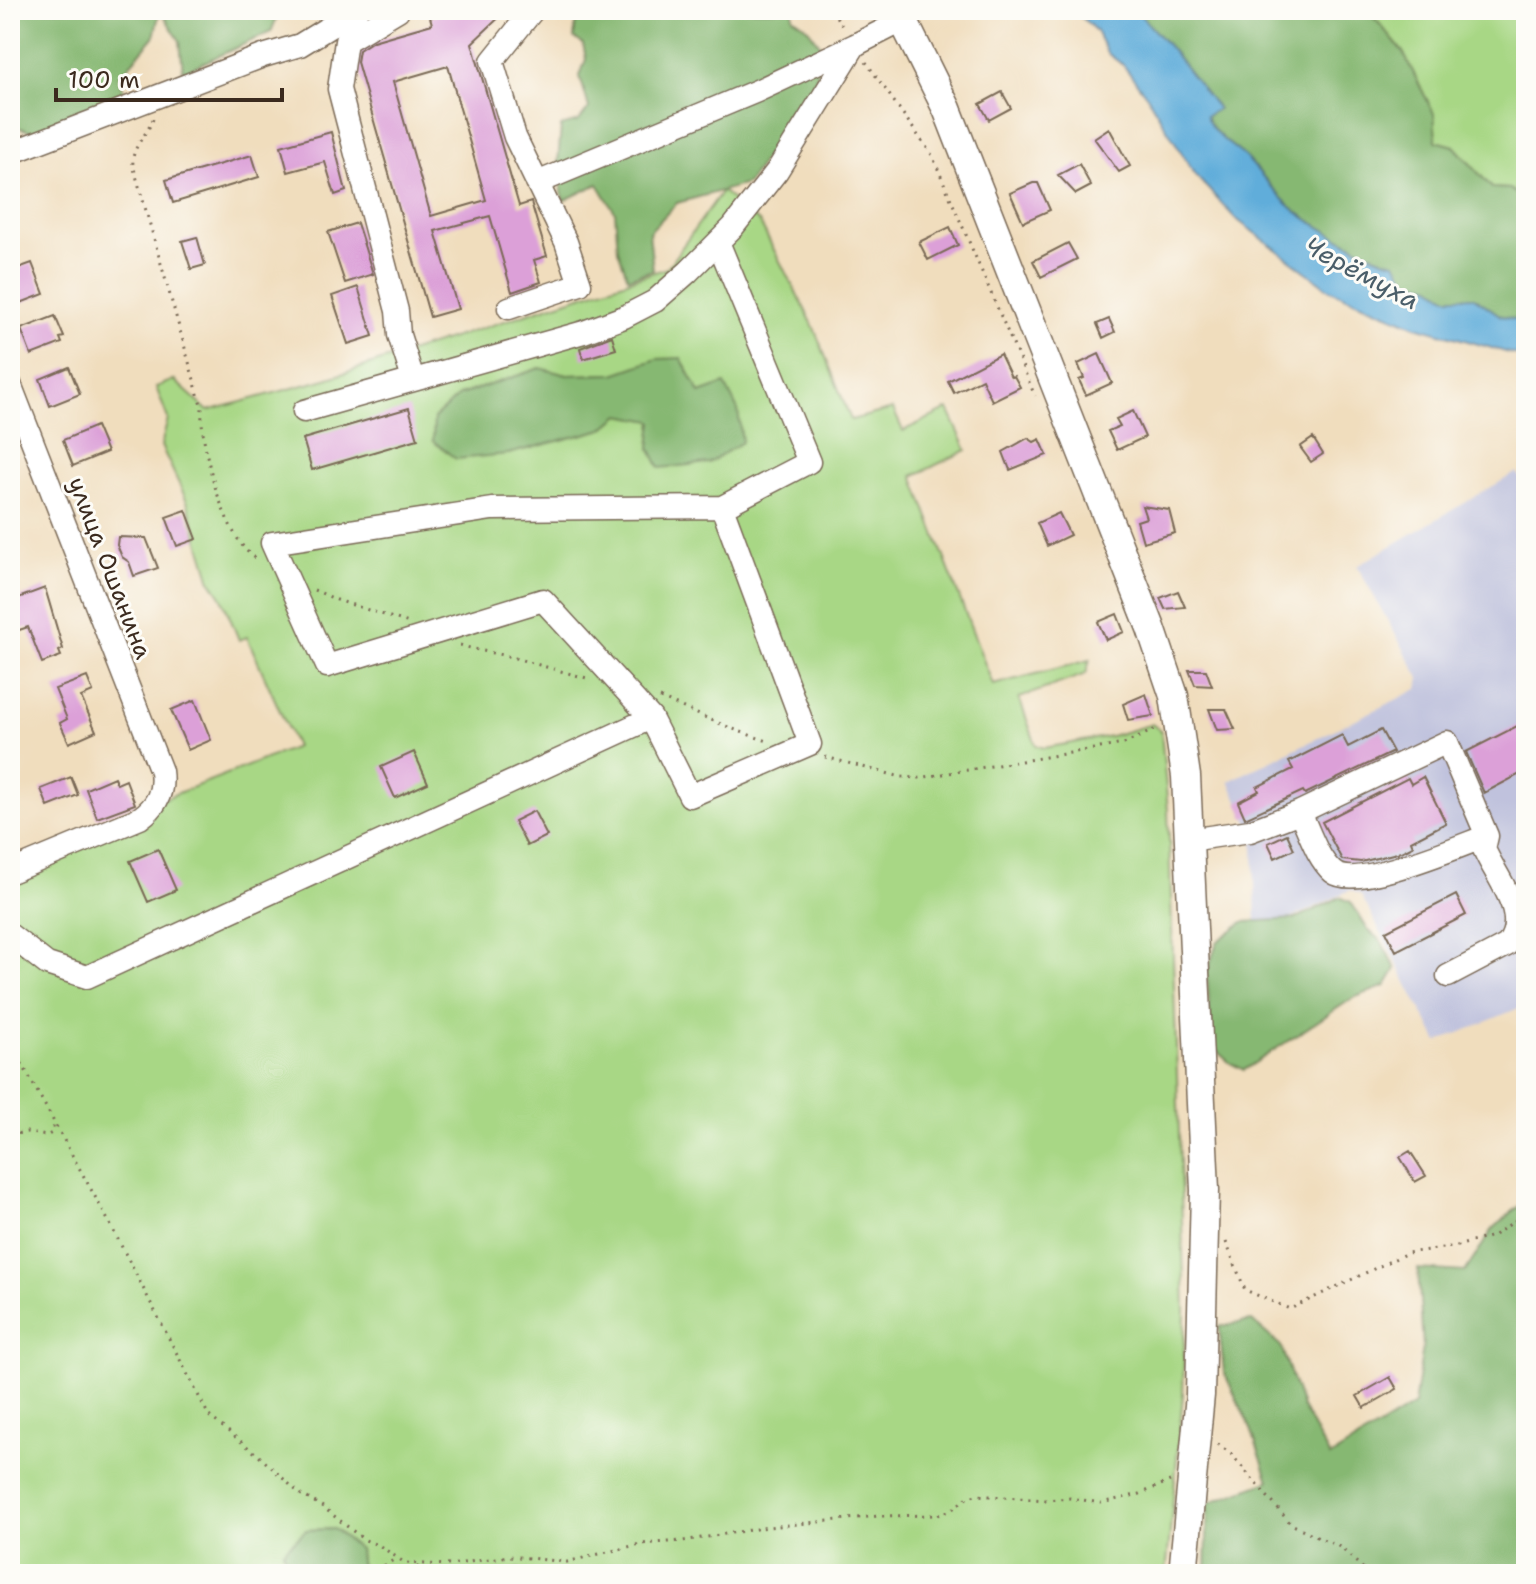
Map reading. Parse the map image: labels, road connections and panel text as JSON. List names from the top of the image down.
{
  "streets": {
    "street": ["улица Ошанина"]
  },
  "water": ["Черёмуха"],
  "scale_bar": "100 m"
}
